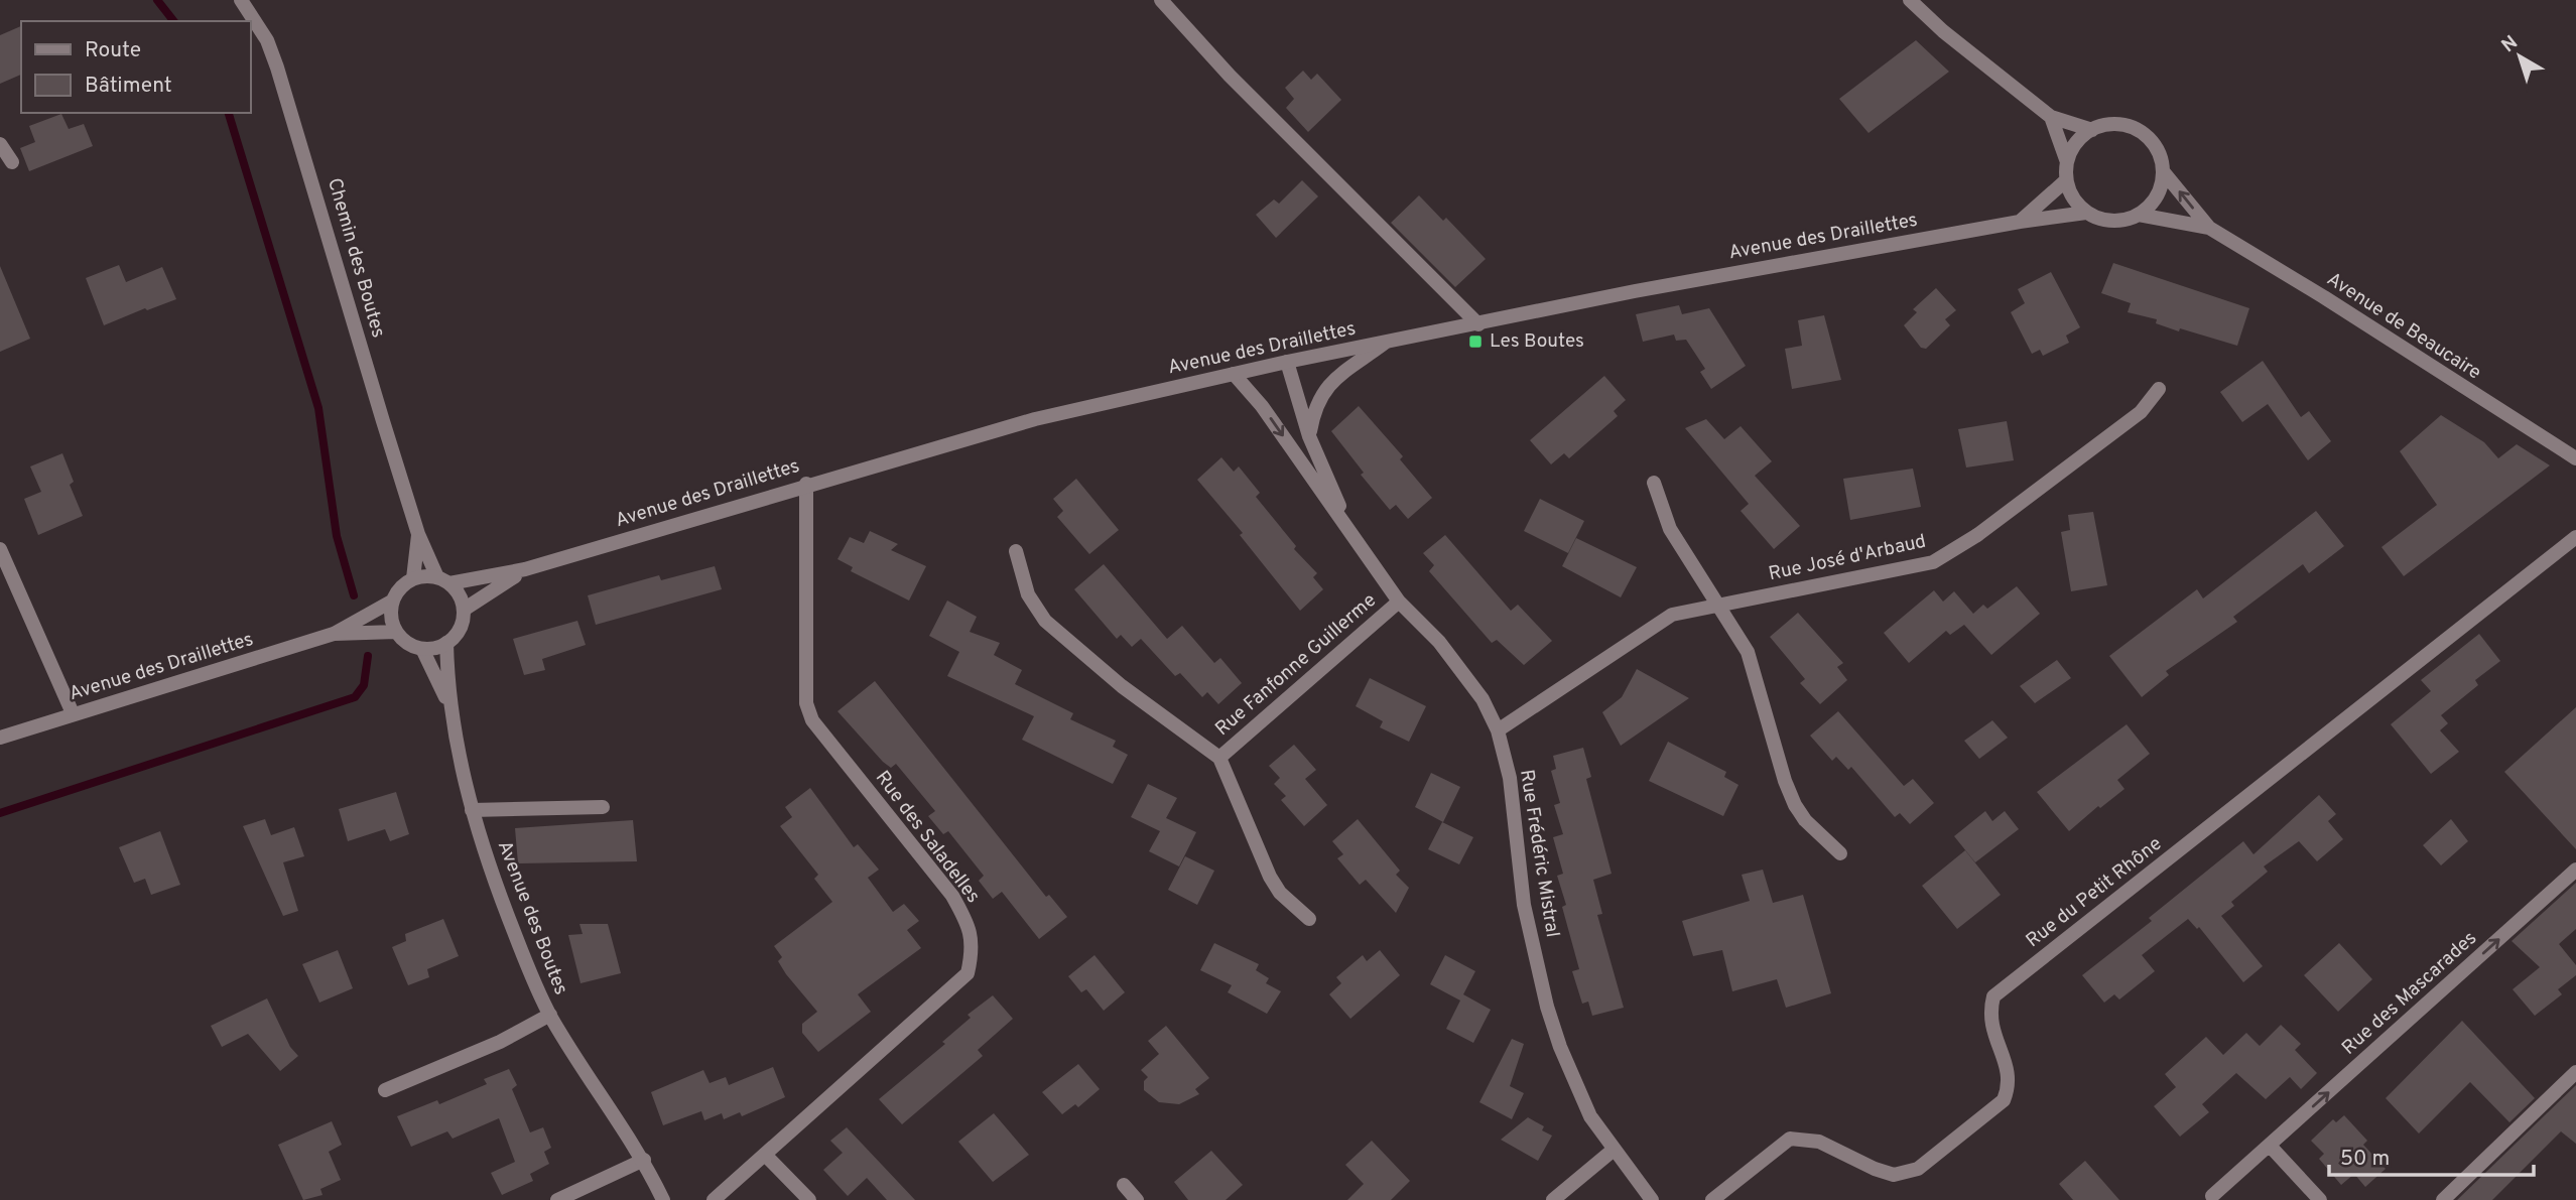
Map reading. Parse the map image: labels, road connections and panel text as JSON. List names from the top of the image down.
{
  "streets": {
    "street": [
      "Avenue des Draillettes",
      "Chemin des Boutes",
      "Avenue de Beaucaire",
      "Rue José d'Arbaud",
      "Rue Fanfonne Guillerme",
      "Rue des Saladelles",
      "Rue Frédéric Mistral",
      "Rue du Petit Rhône",
      "Avenue des Boutes",
      "Rue des Mascarades"
    ]
  },
  "crossings": [
    ["Avenue des Draillettes", "Chemin des Boutes"],
    ["Avenue des Draillettes", "Avenue de Beaucaire"],
    ["Avenue des Draillettes", "Rue des Saladelles"],
    ["Avenue des Draillettes", "Rue Frédéric Mistral"],
    ["Avenue des Draillettes", "Avenue des Boutes"],
    ["Chemin des Boutes", "Avenue des Boutes"],
    ["Rue José d'Arbaud", "Rue Frédéric Mistral"],
    ["Rue Fanfonne Guillerme", "Rue Frédéric Mistral"]
  ],
  "one_way": ["Rue des Mascarades"],
  "places": {
    "transit": ["Les Boutes"]
  },
  "legend": ["Route", "Bâtiment"],
  "scale_bar": "50 m",
  "north": "top left"
}
